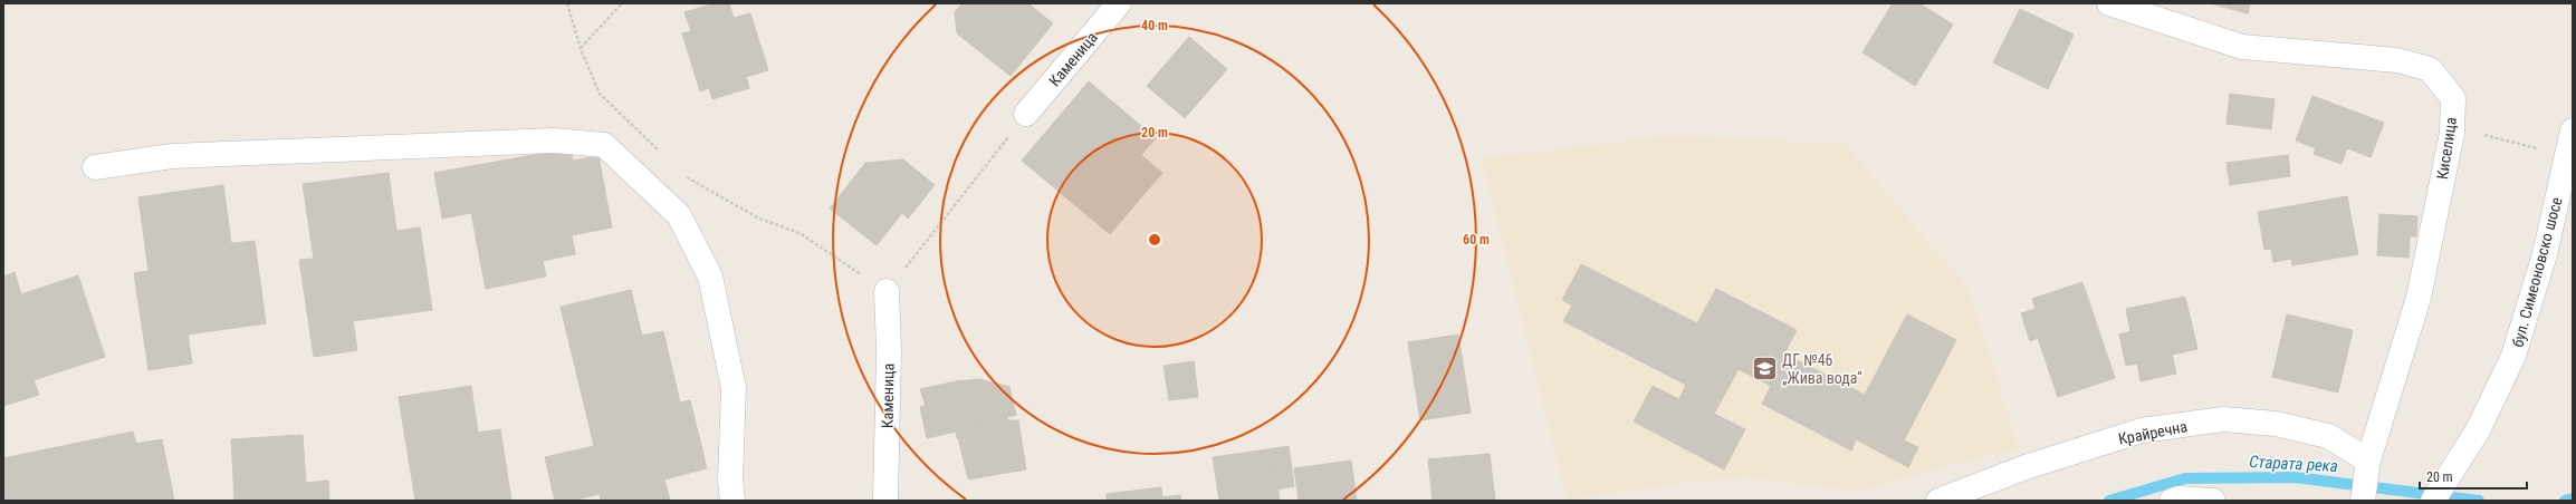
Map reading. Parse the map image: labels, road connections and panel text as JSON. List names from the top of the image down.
{
  "streets": {
    "street": [
      "Каменица",
      "Киселица",
      "бул. Симеоновско шосе",
      "Крайречна"
    ]
  },
  "crossings": [
    ["Киселица", "Крайречна"]
  ],
  "water": ["Старата река"],
  "places": {
    "school or university": ["ДГ №46 „Жива вода“"]
  },
  "scale_bar": "20 m",
  "rings": ["40 m", "20 m", "60 m"]
}
